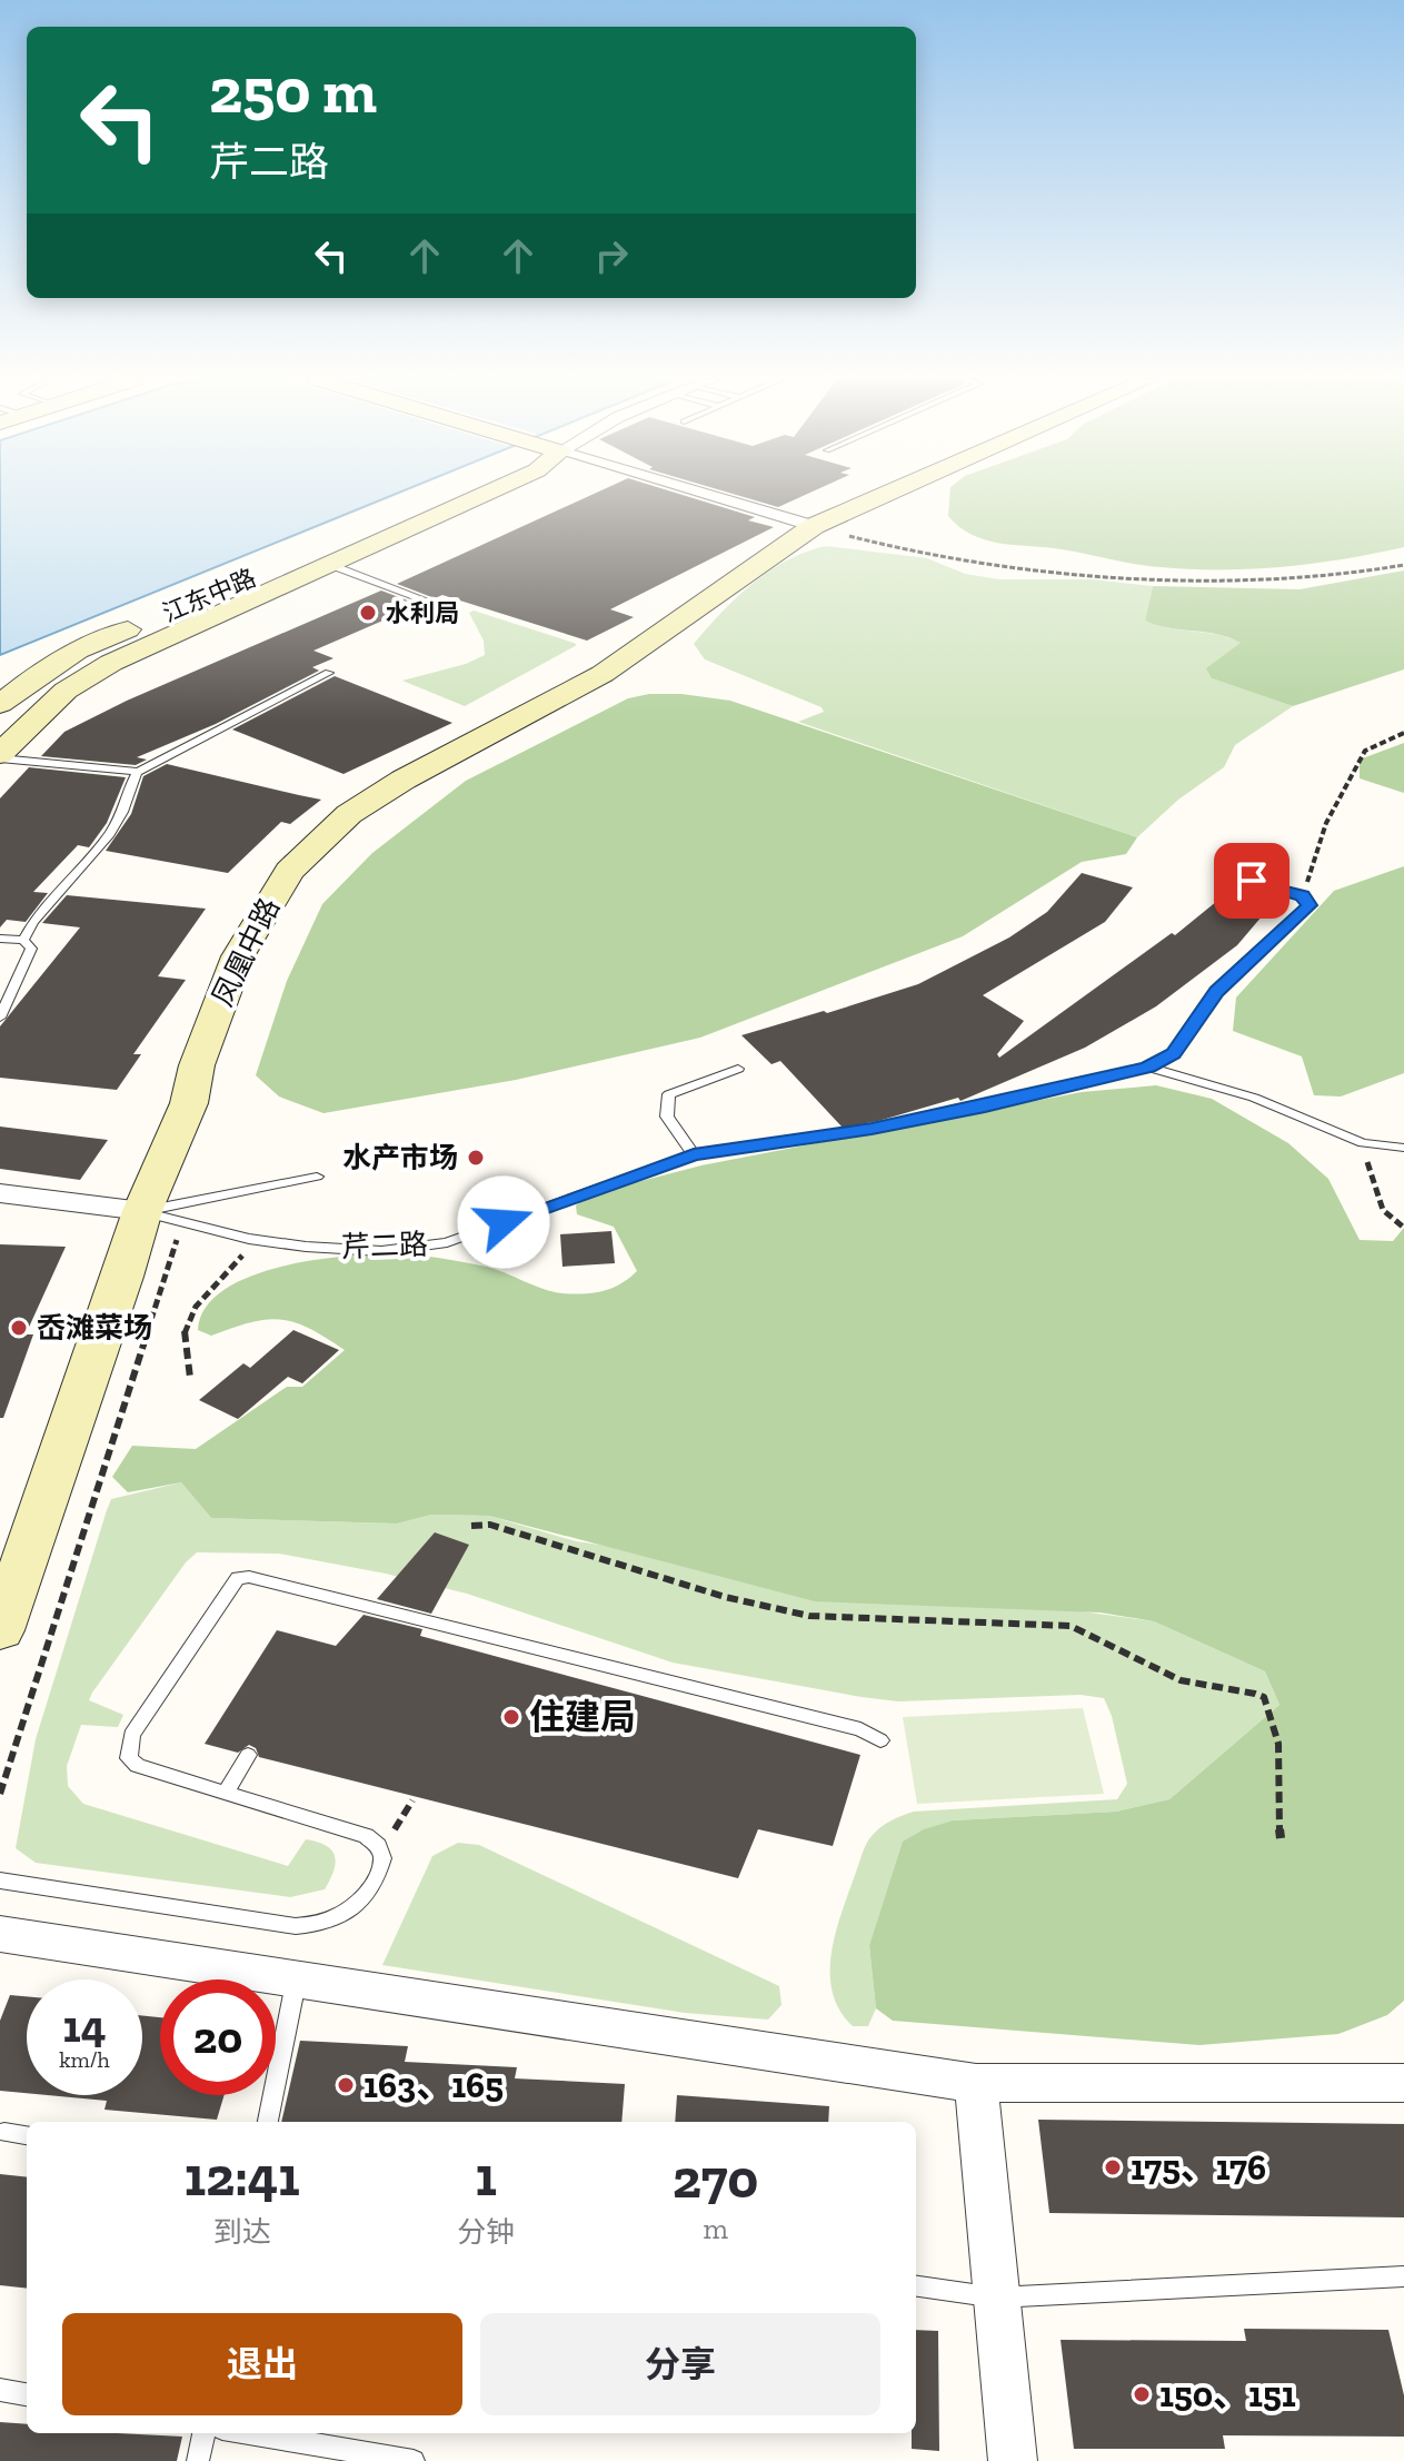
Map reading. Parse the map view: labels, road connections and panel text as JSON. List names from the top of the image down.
{
  "streets": {
    "street": ["江东中路", "芹二路"]
  },
  "places": [
    "水利局",
    "水产市场",
    "岙滩菜场",
    "住建局",
    "163、165",
    "175、176",
    "150、151"
  ],
  "page": {
    "turn": ["250 m", "芹二路"],
    "speed": "14 km/h",
    "limit": "20",
    "eta": [
      "12:41",
      "到达",
      "1",
      "分钟",
      "270",
      "m"
    ],
    "buttons": ["退出", "分享"]
  }
}
